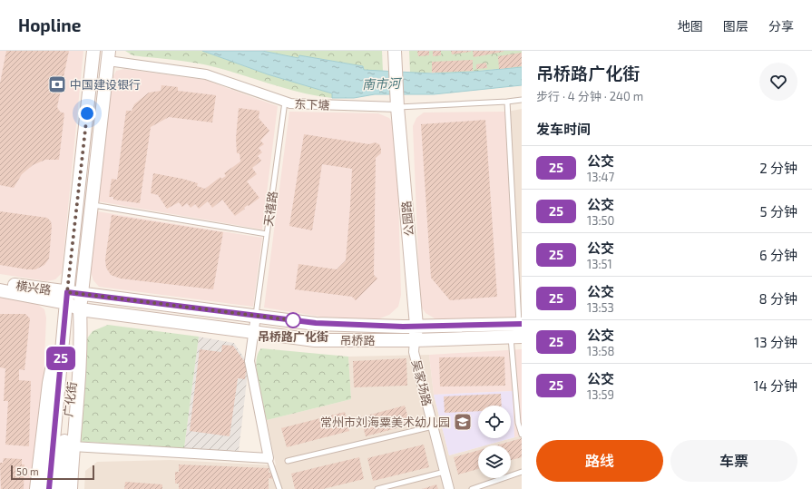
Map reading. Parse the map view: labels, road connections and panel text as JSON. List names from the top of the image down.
{
  "streets": {
    "main road": [
      "公园路",
      "横兴路",
      "吊桥路",
      "广化街"
    ],
    "street": ["东下塘", "吴家场路"],
    "lane": ["天禧路"]
  },
  "crossings": [
    ["东下塘", "天禧路"],
    ["东下塘", "公园路"],
    ["天禧路", "吊桥路"],
    ["公园路", "吊桥路"],
    ["公园路", "吴家场路"],
    ["横兴路", "吊桥路"],
    ["横兴路", "广化街"],
    ["吊桥路", "吴家场路"],
    ["吊桥路", "广化街"]
  ],
  "water": ["南市河"],
  "places": {
    "bank": ["中国建设银行"],
    "other": ["吊桥路广化街"],
    "school or university": ["常州市刘海粟美术幼儿园"]
  },
  "lines": ["bus line 25"],
  "scale_bar": "50 m",
  "page": {
    "header": "Hopline",
    "nav": ["地图", "图层", "分享"],
    "on_map": "25",
    "heading": [
      ["吊桥路广化街", "步行 · 4 分钟 · 240 m"],
      "发车时间"
    ],
    "list": [
      {
        "mark": "25",
        "name": "公交",
        "note": "13:47",
        "value": "2 分钟"
      },
      {
        "mark": "25",
        "name": "公交",
        "note": "13:50",
        "value": "5 分钟"
      },
      {
        "mark": "25",
        "name": "公交",
        "note": "13:51",
        "value": "6 分钟"
      },
      {
        "mark": "25",
        "name": "公交",
        "note": "13:53",
        "value": "8 分钟"
      },
      {
        "mark": "25",
        "name": "公交",
        "note": "13:58",
        "value": "13 分钟"
      },
      {
        "mark": "25",
        "name": "公交",
        "note": "13:59",
        "value": "14 分钟"
      }
    ],
    "buttons": ["路线", "车票"],
    "scale": "50 m"
  }
}
